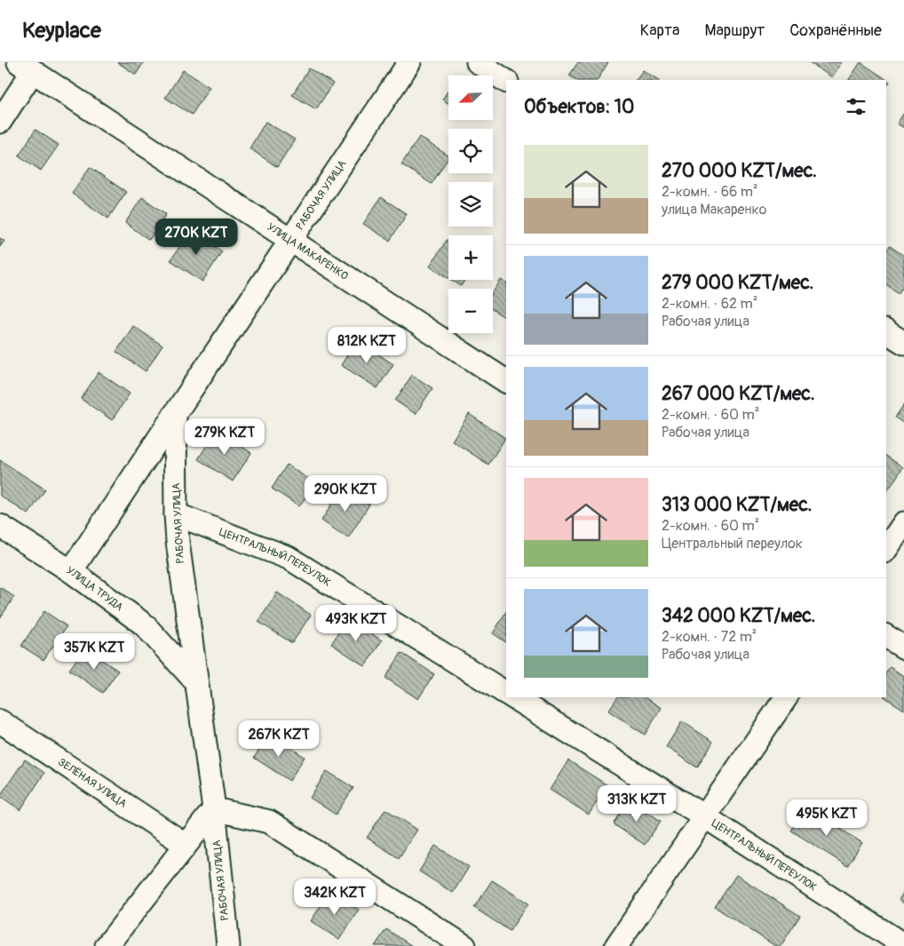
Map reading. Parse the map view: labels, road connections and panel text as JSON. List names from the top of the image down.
{
  "streets": {
    "street": [
      "РАБОЧАЯ УЛИЦА",
      "УЛИЦА МАКАРЕНКО",
      "ЦЕНТРАЛЬНЫЙ ПЕРЕУЛОК",
      "УЛИЦА ТРУДА",
      "ЗЕЛЁНАЯ УЛИЦА"
    ]
  },
  "crossings": [
    ["РАБОЧАЯ УЛИЦА", "УЛИЦА МАКАРЕНКО"],
    ["РАБОЧАЯ УЛИЦА", "ЦЕНТРАЛЬНЫЙ ПЕРЕУЛОК"],
    ["РАБОЧАЯ УЛИЦА", "УЛИЦА ТРУДА"]
  ],
  "north": "bottom left",
  "page": {
    "header": "Keyplace",
    "nav": ["Карта", "Маршрут", "Сохранённые"],
    "map_buttons": ["+", "−"],
    "heading": "Объектов: 10",
    "list": [
      {
        "name": "270 000 KZT/мес.",
        "note": "2-комн. · 66 m² · улица Макаренко"
      },
      {
        "name": "279 000 KZT/мес.",
        "note": "2-комн. · 62 m² · Рабочая улица"
      },
      {
        "name": "267 000 KZT/мес.",
        "note": "2-комн. · 60 m² · Рабочая улица"
      },
      {
        "name": "313 000 KZT/мес.",
        "note": "2-комн. · 60 m² · Центральный переулок"
      },
      {
        "name": "342 000 KZT/мес.",
        "note": "2-комн. · 72 m² · Рабочая улица"
      }
    ],
    "price": [
      "270K KZT",
      "812K KZT",
      "279K KZT",
      "290K KZT",
      "493K KZT",
      "357K KZT",
      "267K KZT",
      "313K KZT",
      "495K KZT",
      "342K KZT"
    ]
  }
}
